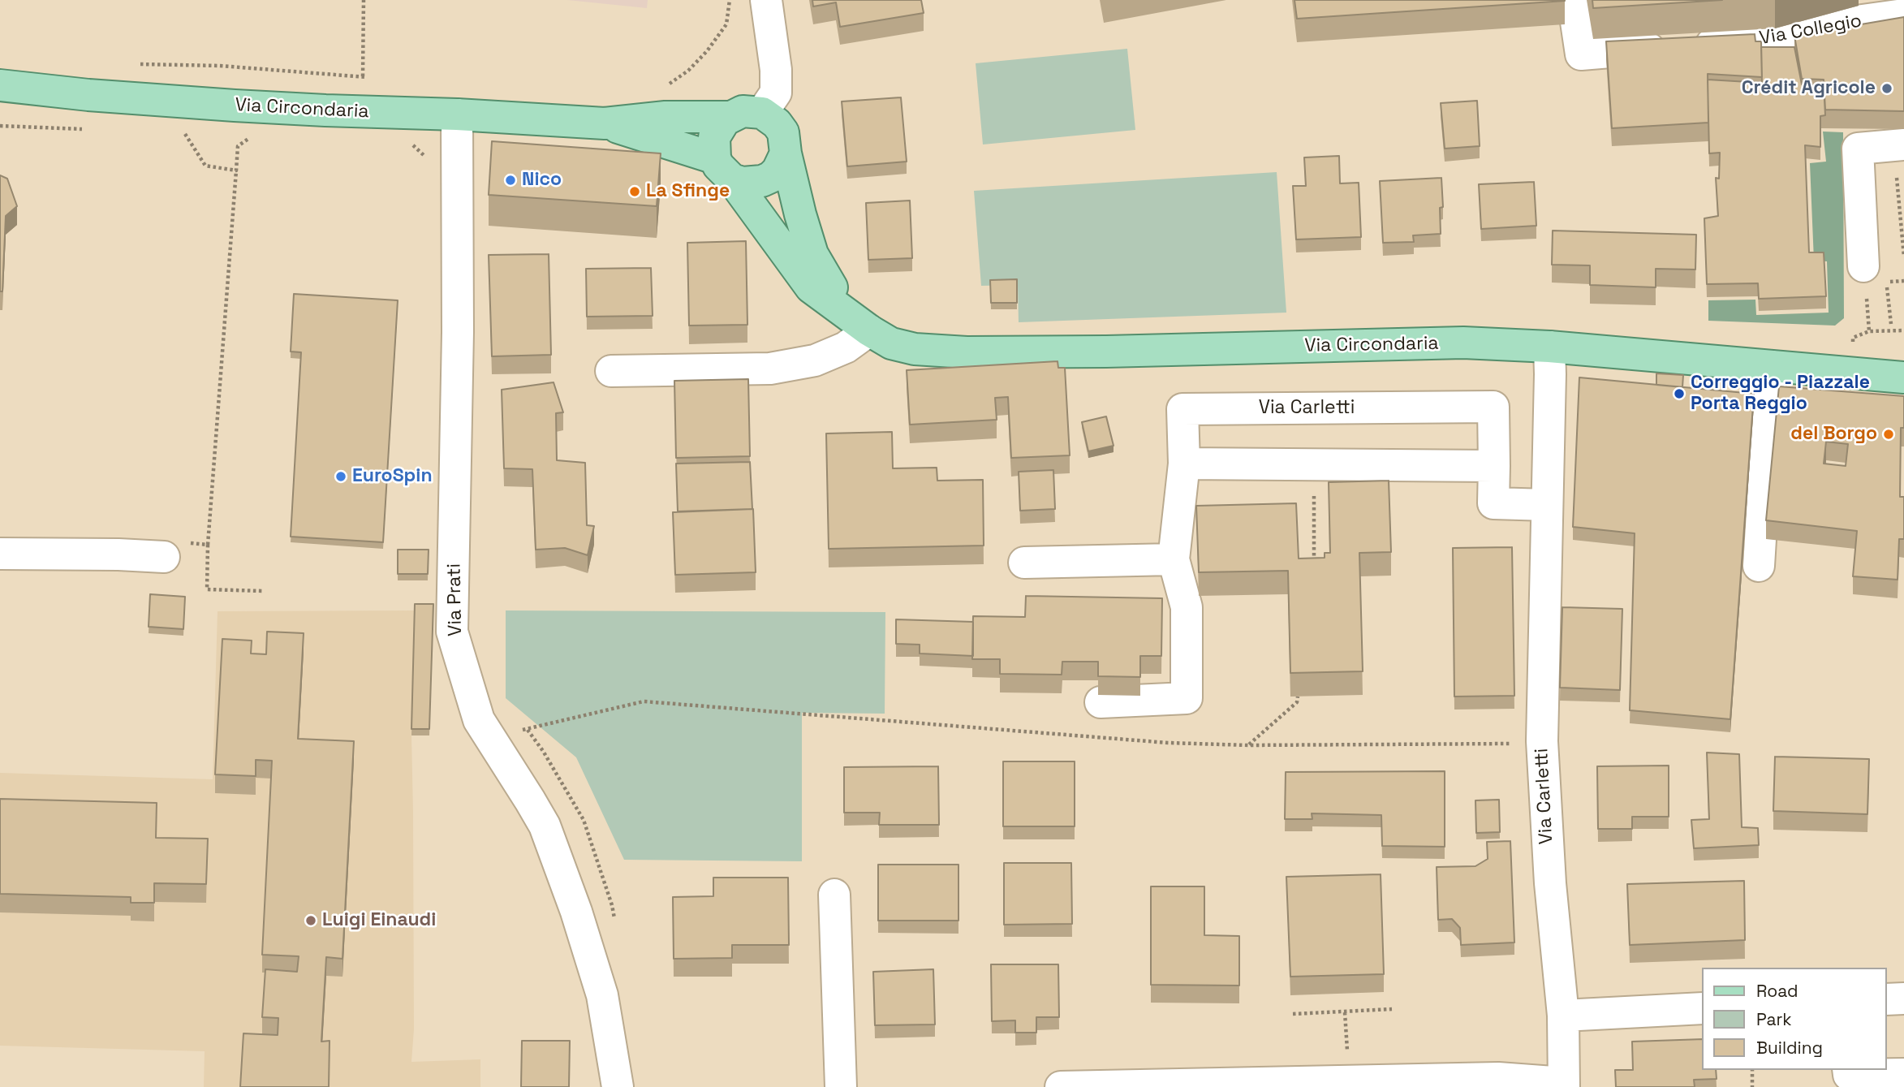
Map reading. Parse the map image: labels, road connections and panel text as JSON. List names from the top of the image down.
{
  "streets": {
    "main road": ["Via Circondaria"],
    "street": ["Via Collegio", "Via Carletti", "Via Prati"]
  },
  "crossings": [
    ["Via Circondaria", "Via Carletti"],
    ["Via Circondaria", "Via Prati"]
  ],
  "places": [
    "Crédit Agricole",
    "Nico",
    "La Sfinge",
    "Correggio - Piazzale Porta Reggio",
    "del Borgo",
    "EuroSpin",
    "Luigi Einaudi"
  ],
  "legend": ["Road", "Park", "Building"]
}
